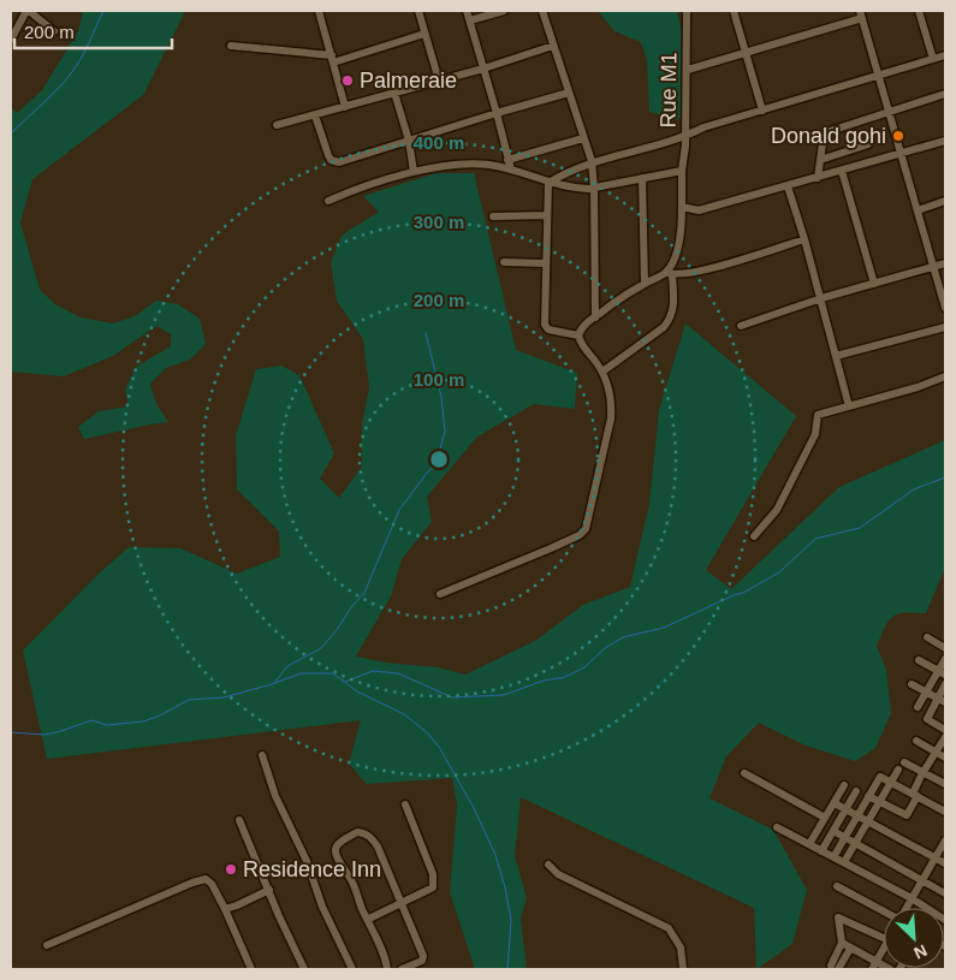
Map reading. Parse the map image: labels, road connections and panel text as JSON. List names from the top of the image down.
{
  "streets": {
    "street": ["Rue M1"]
  },
  "places": ["Palmeraie", "Donald gohi", "Residence Inn"],
  "scale_bar": "200 m",
  "north": "bottom right",
  "rings": [
    "400 m",
    "300 m",
    "200 m",
    "100 m"
  ]
}
